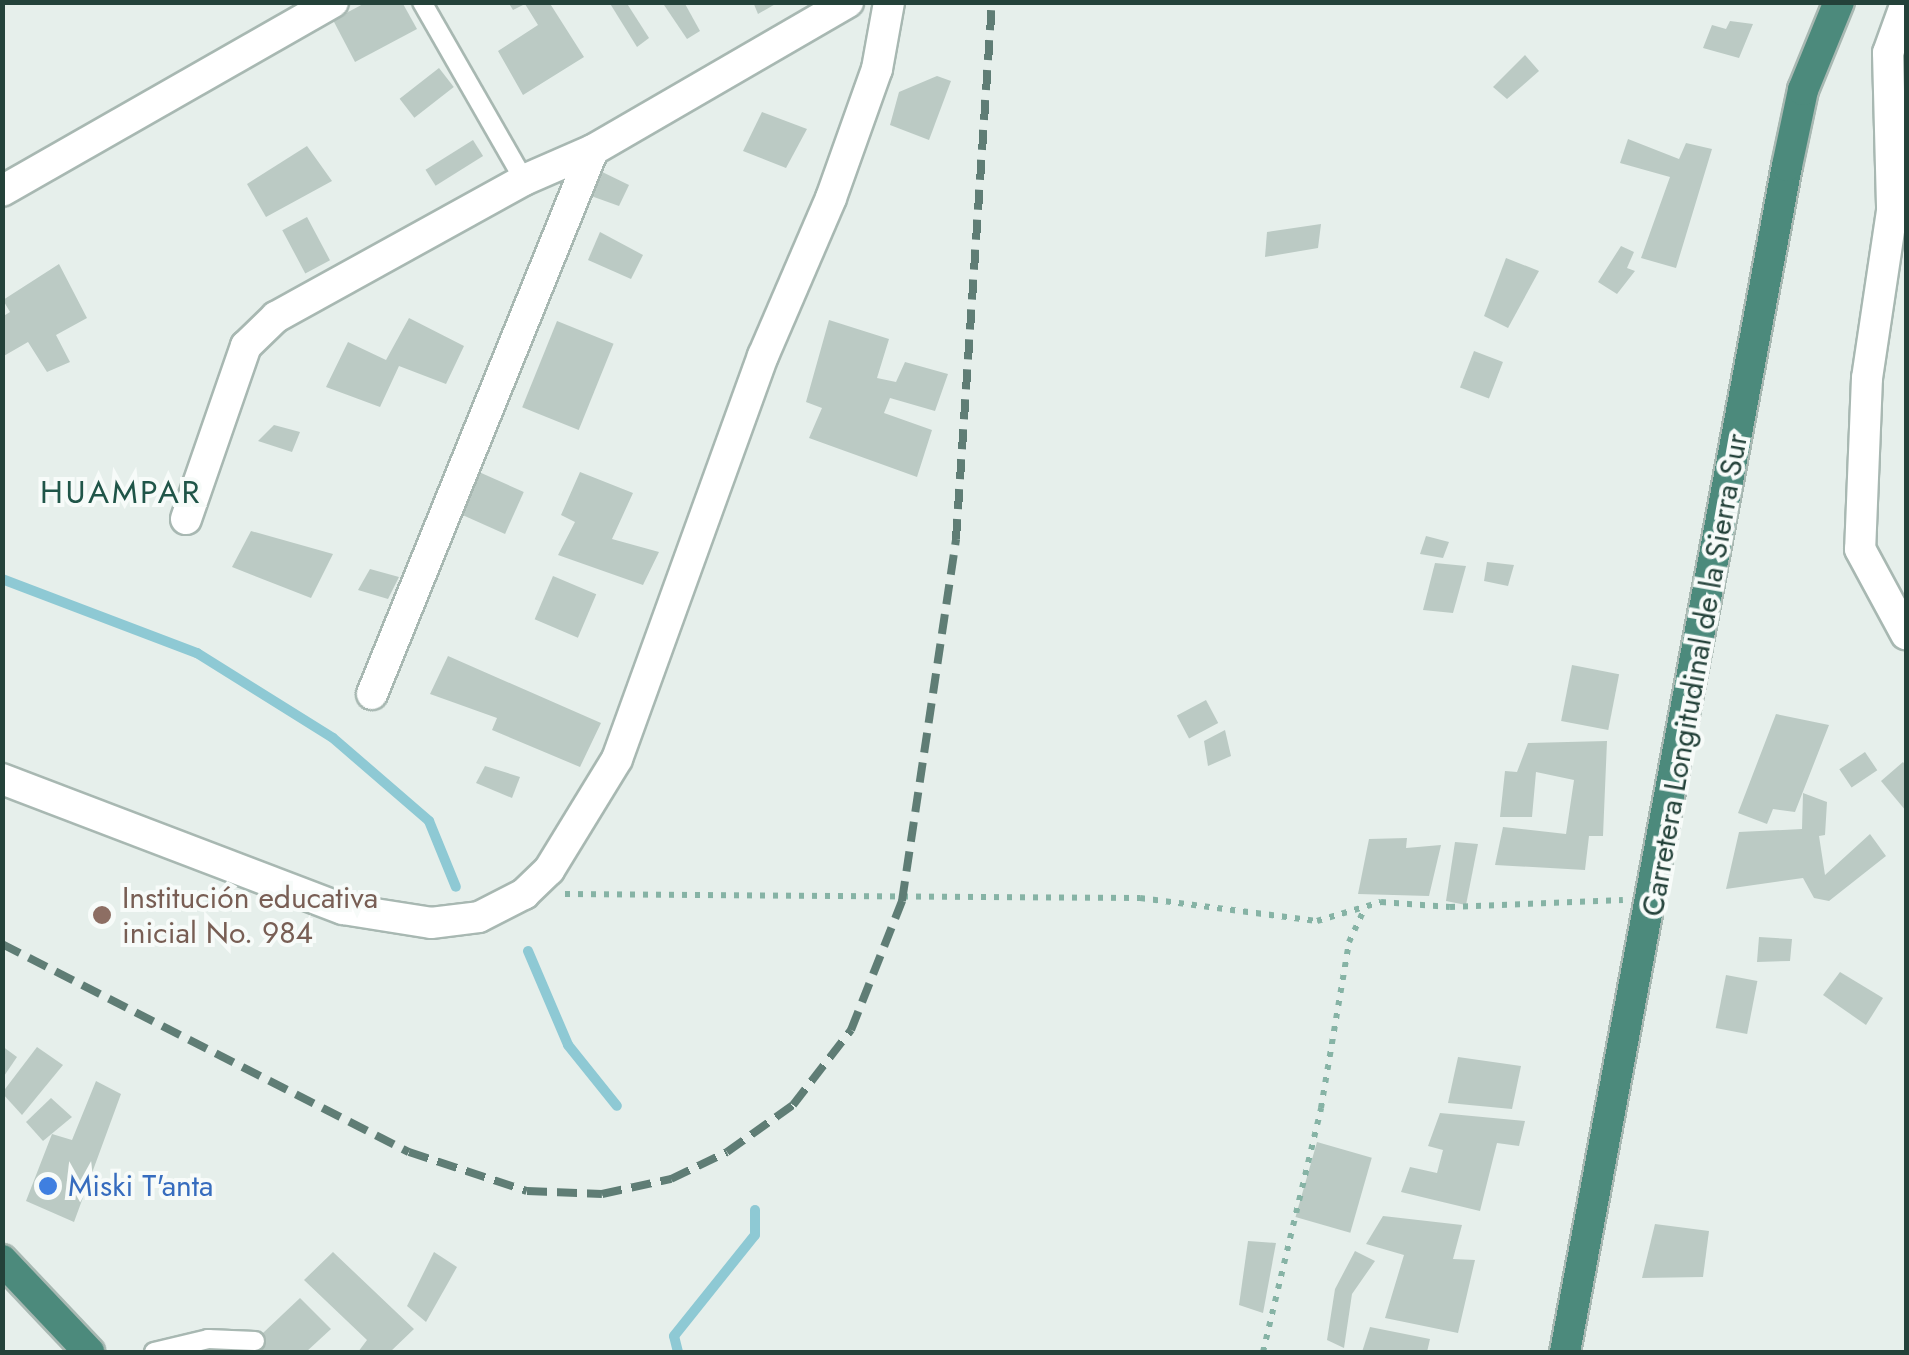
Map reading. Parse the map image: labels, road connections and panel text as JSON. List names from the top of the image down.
{
  "streets": {
    "highway": ["Carretera Longitudinal de la Sierra Sur"]
  },
  "districts": ["HUAMPAR"],
  "places": ["Institución educativa inicial No. 984", "Miski T'anta"]
}
